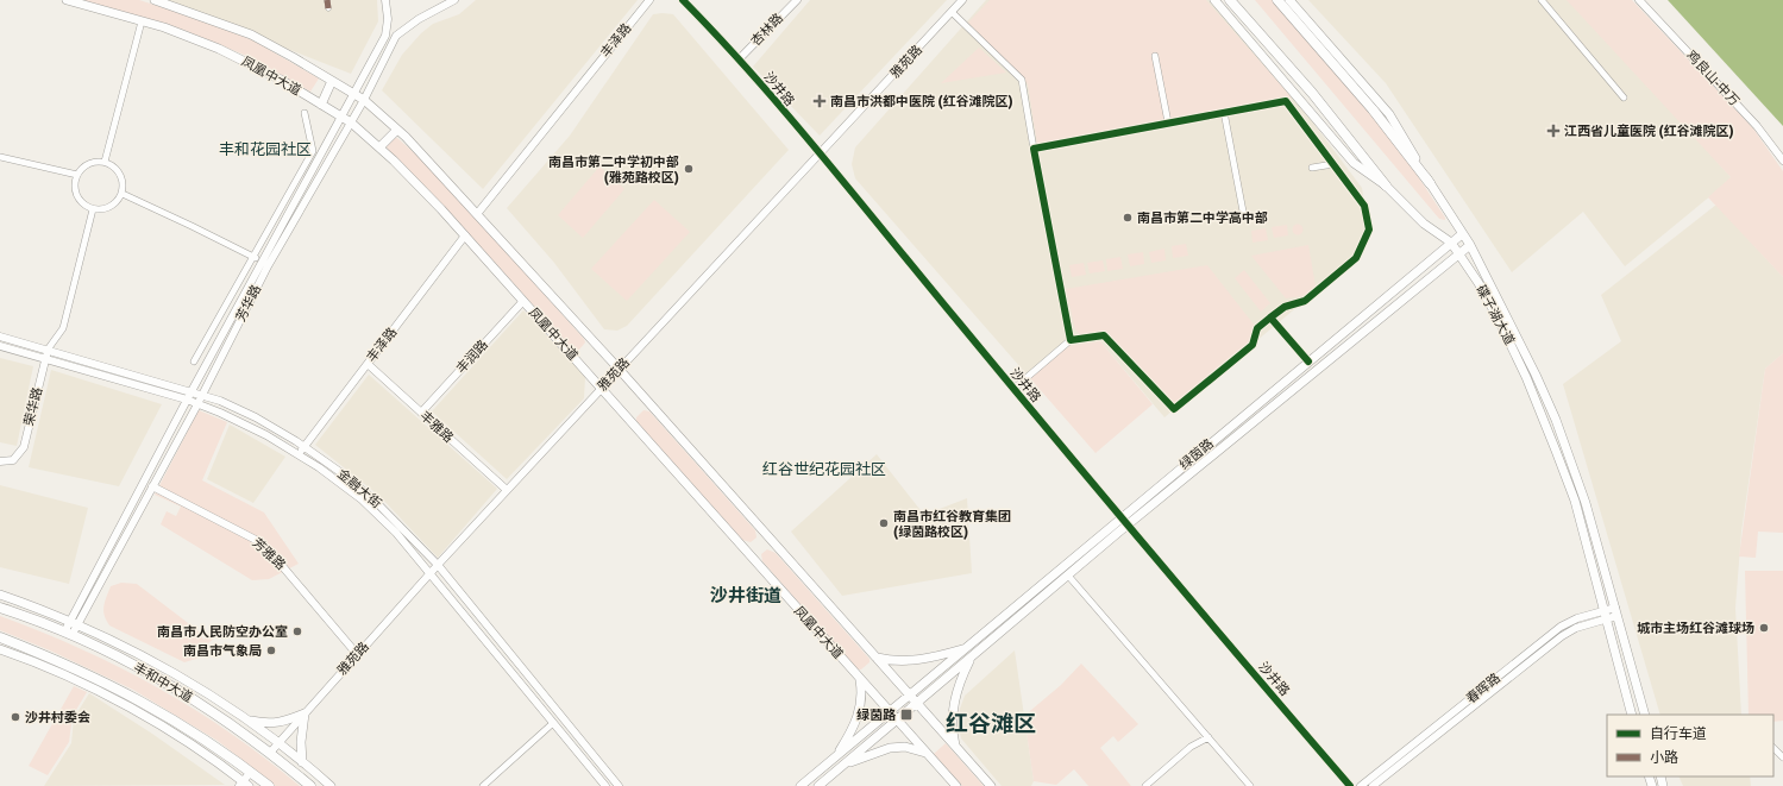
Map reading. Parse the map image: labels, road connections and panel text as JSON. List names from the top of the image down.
{
  "streets": {
    "main road": [
      "凤凰中大道",
      "碟子湖大道",
      "绿茵路",
      "丰和中大道"
    ],
    "street": [
      "杏林路",
      "丰泽路",
      "雅苑路",
      "鸡良山-中万",
      "沙井路",
      "芳华路",
      "丰润路",
      "荣华路",
      "丰雅路",
      "金融大街",
      "芳雅路",
      "春晖路"
    ]
  },
  "crossings": [
    ["杏林路", "沙井路"],
    ["丰泽路", "凤凰中大道"],
    ["丰泽路", "丰雅路"],
    ["丰泽路", "金融大街"],
    ["雅苑路", "凤凰中大道"],
    ["雅苑路", "沙井路"],
    ["雅苑路", "丰雅路"],
    ["雅苑路", "金融大街"],
    ["雅苑路", "芳雅路"],
    ["雅苑路", "丰和中大道"],
    ["凤凰中大道", "芳华路"],
    ["凤凰中大道", "丰润路"],
    ["凤凰中大道", "绿茵路"],
    ["沙井路", "绿茵路"],
    ["芳华路", "金融大街"],
    ["芳华路", "芳雅路"],
    ["芳华路", "丰和中大道"],
    ["碟子湖大道", "绿茵路"],
    ["碟子湖大道", "春晖路"],
    ["丰润路", "丰雅路"],
    ["荣华路", "金融大街"]
  ],
  "districts": [
    "丰和花园社区",
    "红谷世纪花园社区",
    "沙井街道",
    "红谷滩区"
  ],
  "places": {
    "health": ["南昌市洪都中医院 (红谷滩院区)", "江西省儿童医院 (红谷滩院区)"],
    "other": [
      "南昌市第二中学初中部 (雅苑路校区)",
      "南昌市第二中学高中部",
      "南昌市红谷教育集团 (绿茵路校区)",
      "城市主场红谷滩球场",
      "南昌市人民防空办公室",
      "南昌市气象局",
      "沙井村委会"
    ],
    "transit": ["绿茵路"]
  },
  "legend": ["自行车道", "小路"]
}
